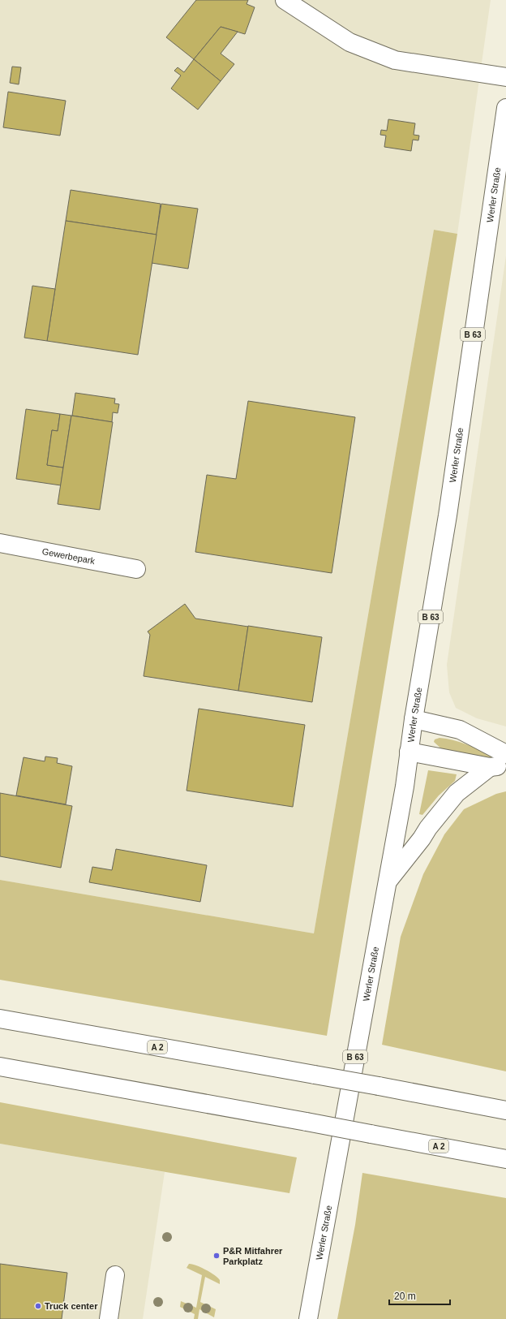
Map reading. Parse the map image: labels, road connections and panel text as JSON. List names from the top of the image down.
{
  "streets": {
    "main road": [
      "Werler Straße",
      "B 63",
      "Gewerbepark",
      "A 2"
    ]
  },
  "places": ["P&R Mitfahrer Parkplatz", "Truck center"],
  "scale_bar": "20 m"
}
